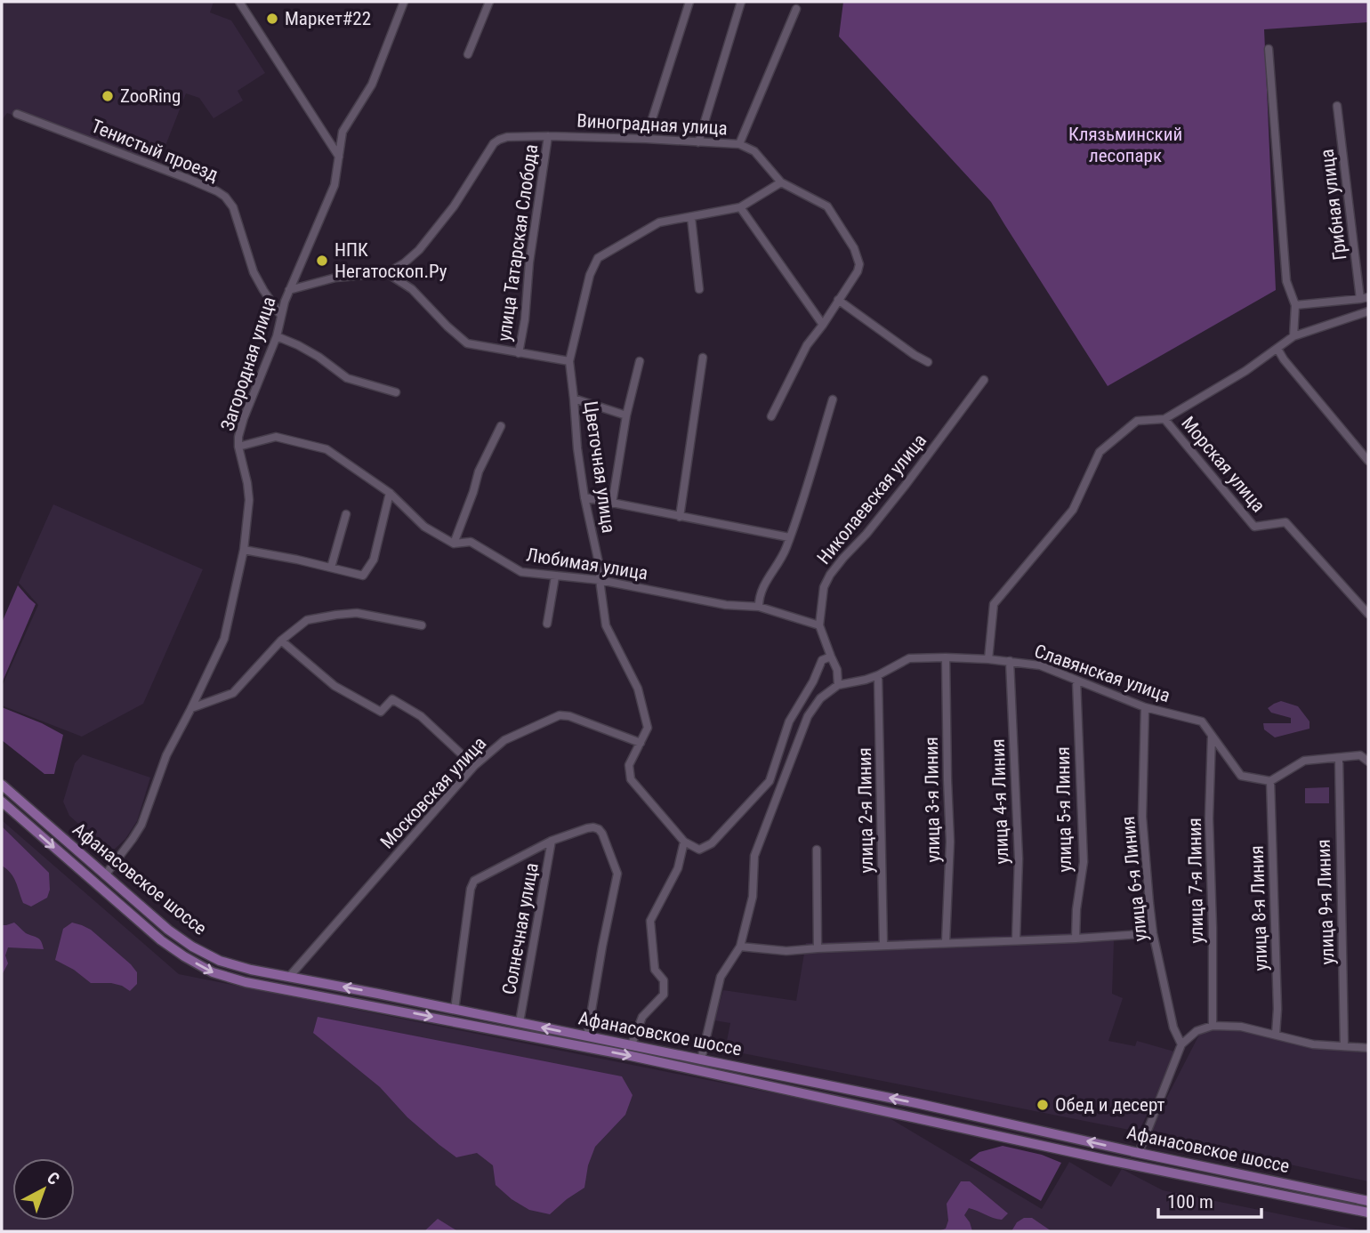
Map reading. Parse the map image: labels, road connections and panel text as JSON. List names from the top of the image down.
{
  "streets": {
    "main road": ["Афанасовское шоссе"],
    "street": [
      "Виноградная улица",
      "Тенистый проезд",
      "Грибная улица",
      "улица Татарская Слобода",
      "Загородная улица",
      "Морская улица",
      "Цветочная улица",
      "Николаевская улица",
      "Любимая улица",
      "Славянская улица",
      "Московская улица",
      "улица 3-я Линия",
      "улица 4-я Линия",
      "улица 5-я Линия",
      "улица 2-я Линия",
      "улица 6-я Линия",
      "улица 7-я Линия",
      "улица 9-я Линия",
      "улица 8-я Линия",
      "Солнечная улица"
    ]
  },
  "crossings": [
    ["Виноградная улица", "улица Татарская Слобода"],
    ["Тенистый проезд", "Загородная улица"],
    ["Загородная улица", "Любимая улица"],
    ["Загородная улица", "Афанасовское шоссе"],
    ["Цветочная улица", "Любимая улица"],
    ["Цветочная улица", "Московская улица"],
    ["Николаевская улица", "Любимая улица"],
    ["Николаевская улица", "Славянская улица"],
    ["Славянская улица", "улица 3-я Линия"],
    ["Славянская улица", "улица 4-я Линия"],
    ["Славянская улица", "улица 5-я Линия"],
    ["Славянская улица", "улица 2-я Линия"],
    ["Славянская улица", "улица 6-я Линия"],
    ["Славянская улица", "улица 7-я Линия"],
    ["Славянская улица", "улица 8-я Линия"],
    ["Московская улица", "Афанасовское шоссе"],
    ["Афанасовское шоссе", "Солнечная улица"]
  ],
  "parks": ["Клязьминский лесопарк"],
  "places": [
    "Маркет#22",
    "ZooRing",
    "НПК Негатоскоп.Ру",
    "Обед и десерт"
  ],
  "scale_bar": "100 m",
  "north": "top right"
}
